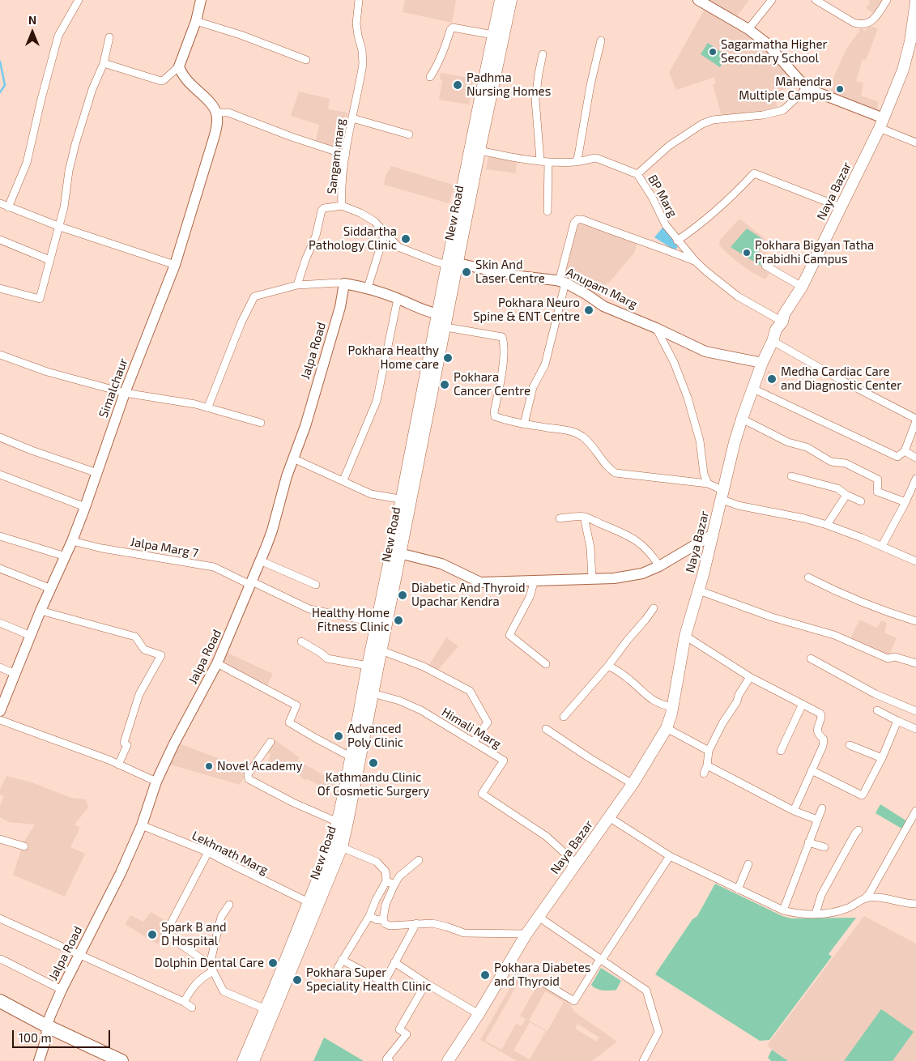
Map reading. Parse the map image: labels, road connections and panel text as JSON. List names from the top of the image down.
{
  "streets": {
    "main road": [
      "Naya Bazar",
      "New Road",
      "Anupam Marg",
      "Jalpa Road",
      "Simalchaur"
    ],
    "street": [
      "Sangam marg",
      "BP Marg",
      "Jalpa Marg 7",
      "Himali Marg",
      "Lekhnath Marg"
    ]
  },
  "crossings": [
    ["Sangam marg", "New Road"],
    ["Sangam marg", "Anupam Marg"],
    ["Naya Bazar", "BP Marg"],
    ["Naya Bazar", "Anupam Marg"],
    ["Naya Bazar", "Himali Marg"],
    ["BP Marg", "New Road"],
    ["New Road", "Anupam Marg"],
    ["New Road", "Jalpa Marg 7"],
    ["New Road", "Himali Marg"],
    ["New Road", "Lekhnath Marg"],
    ["Jalpa Road", "Jalpa Marg 7"],
    ["Jalpa Road", "Lekhnath Marg"],
    ["Simalchaur", "Jalpa Marg 7"]
  ],
  "places": [
    "Sagarmatha Higher Secondary School",
    "Padhma Nursing Homes",
    "Mahendra Multiple Campus",
    "Siddartha Pathology Clinic",
    "Pokhara Bigyan Tatha Prabidhi Campus",
    "Skin And Laser Centre",
    "Pokhara Neuro Spine & ENT Centre",
    "Pokhara Healthy Home care",
    "Medha Cardiac Care and Diagnostic Center",
    "Pokhara Cancer Centre",
    "Diabetic And Thyroid Upachar Kendra",
    "Healthy Home Fitness Clinic",
    "Advanced Poly Clinic",
    "Kathmandu Clinic Of Cosmetic Surgery",
    "Novel Academy",
    "Spark B and D Hospital",
    "Dolphin Dental Care",
    "Pokhara Diabetes and Thyroid",
    "Pokhara Super Speciality Health Clinic"
  ],
  "scale_bar": "100 m",
  "north": "top"
}
